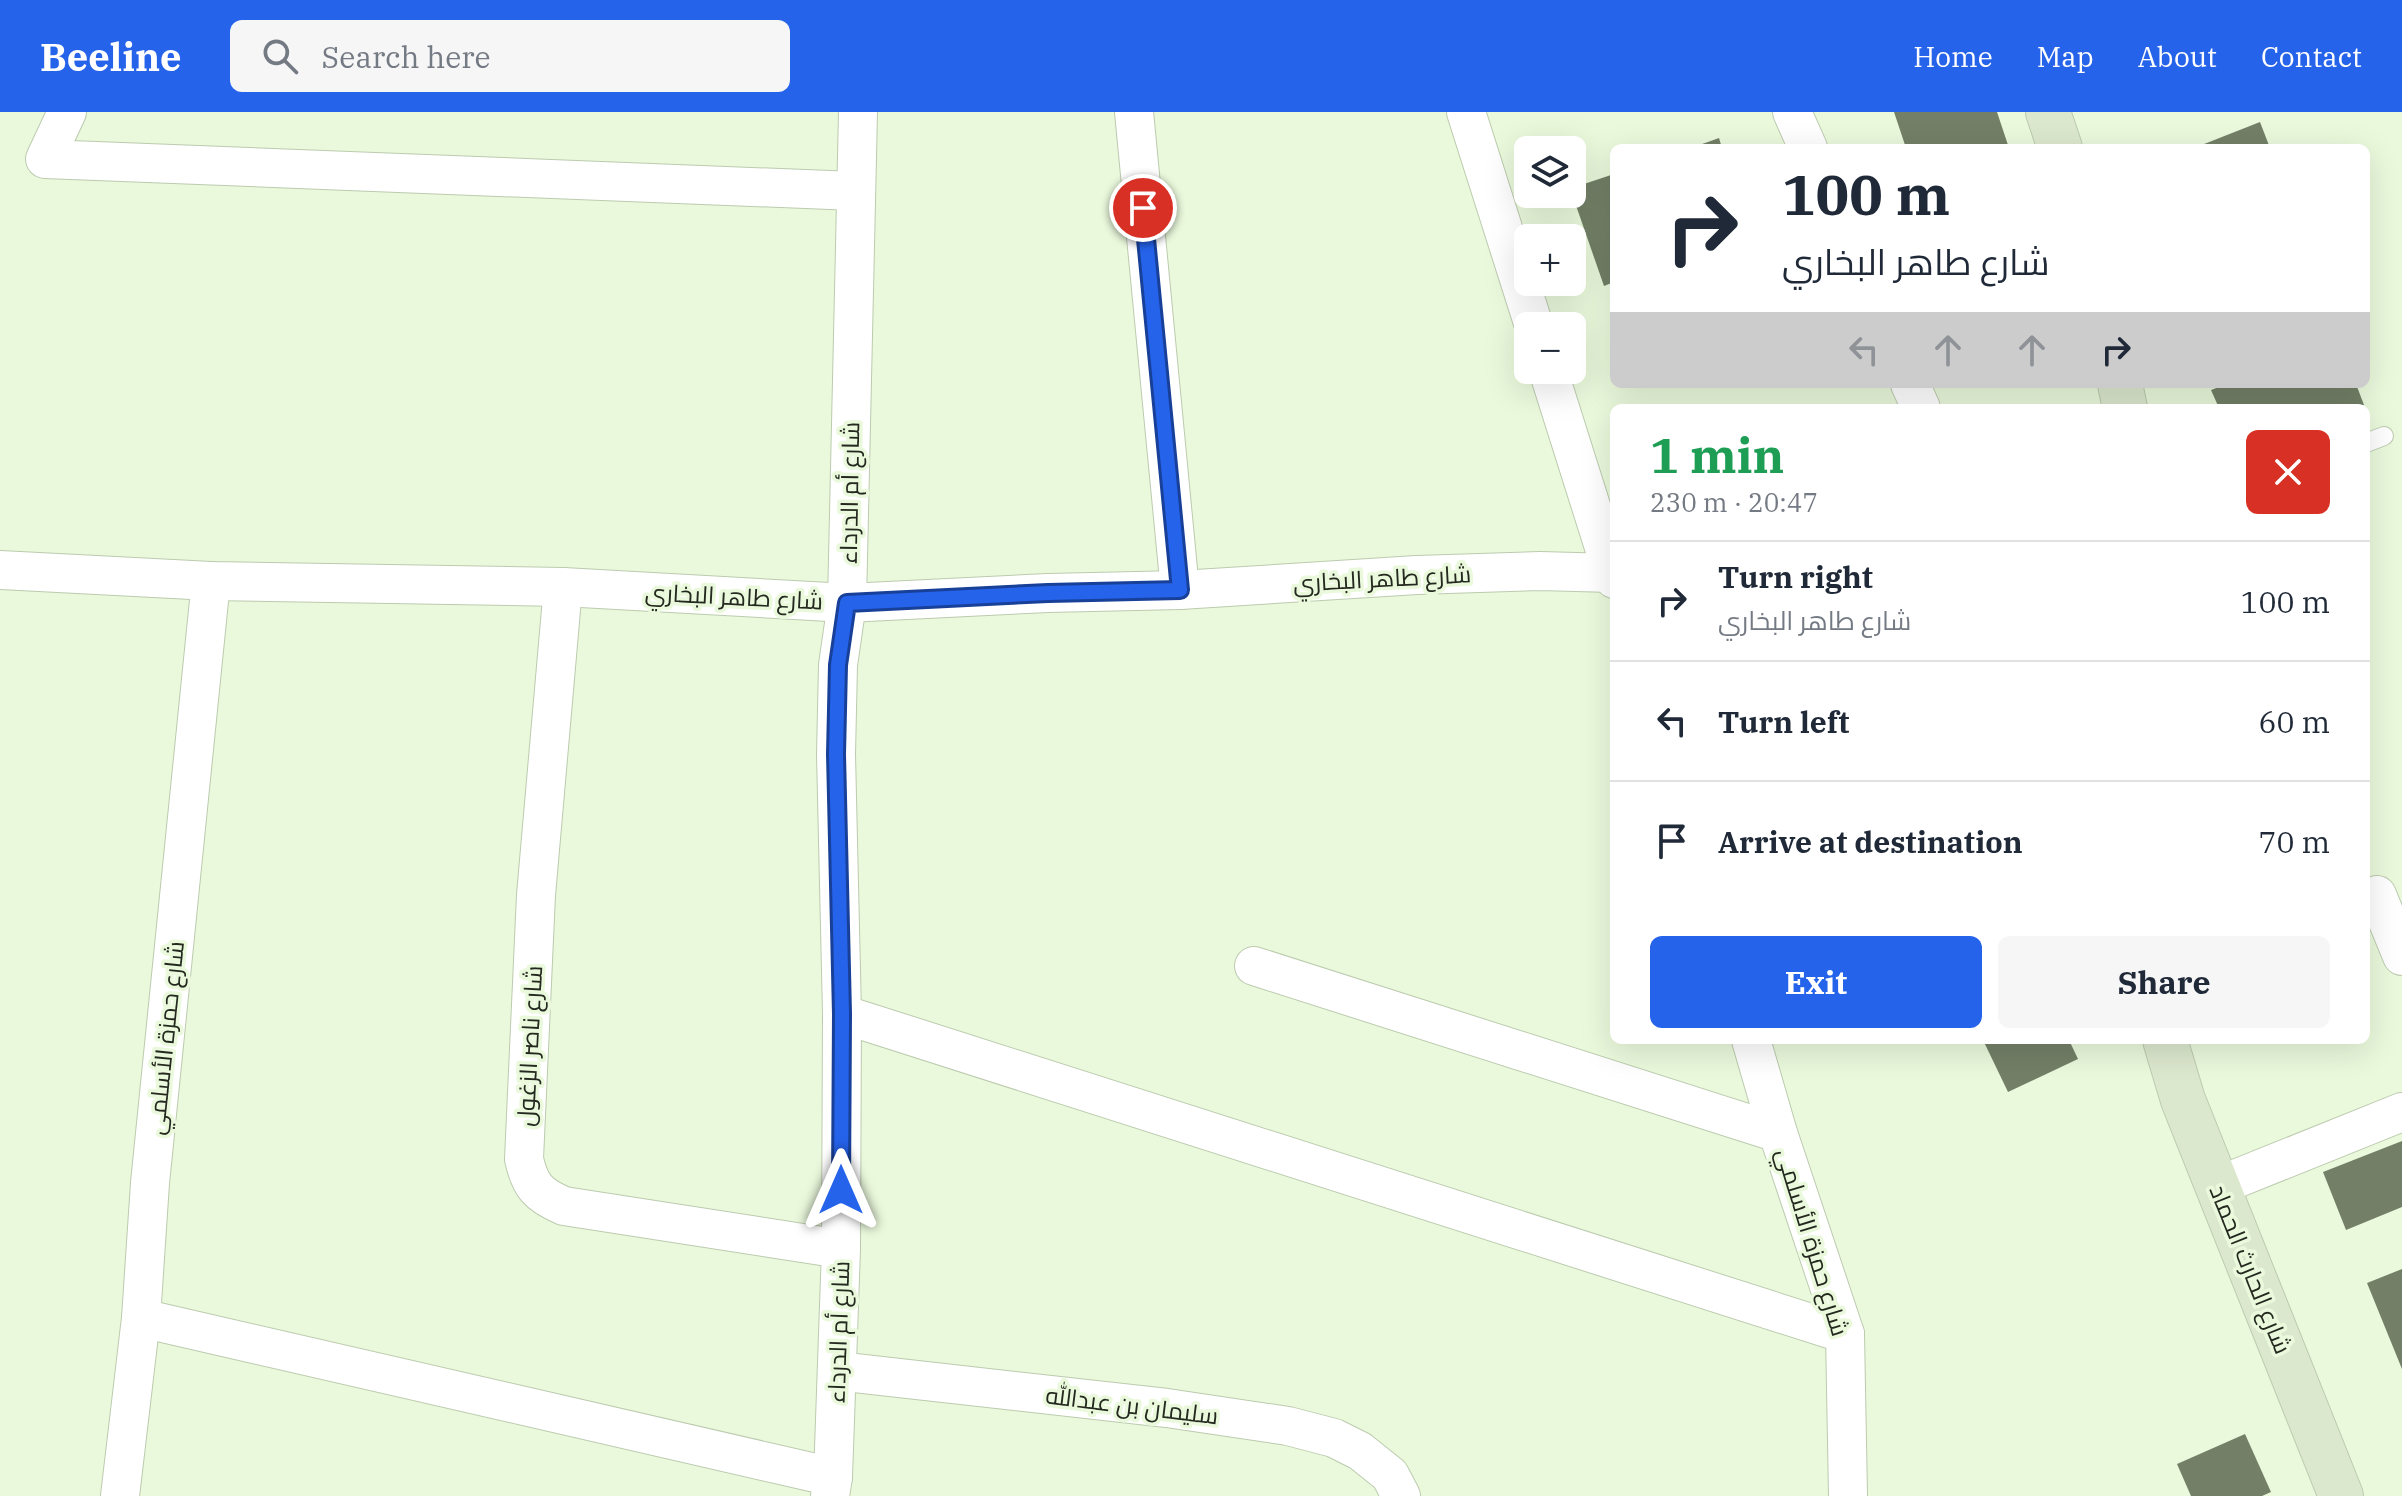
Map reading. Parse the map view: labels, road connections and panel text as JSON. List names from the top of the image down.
{
  "streets": {
    "street": [
      "شارع أم الدرداء",
      "شارع طاهر البخاري",
      "شارع حمزة الأسلمي",
      "شارع ناصر الزغول",
      "شارع الحارث الحماد",
      "سليمان بن عبدالله"
    ]
  },
  "crossings": [
    ["شارع أم الدرداء", "شارع طاهر البخاري"],
    ["شارع أم الدرداء", "شارع ناصر الزغول"],
    ["شارع أم الدرداء", "سليمان بن عبدالله"],
    ["شارع طاهر البخاري", "شارع حمزة الأسلمي"],
    ["شارع طاهر البخاري", "شارع ناصر الزغول"]
  ],
  "page": {
    "header": "Beeline",
    "search": "Search here",
    "nav": [
      "Home",
      "Map",
      "About",
      "Contact"
    ],
    "map_buttons": ["+", "−"],
    "turn": ["100 m", "شارع طاهر البخاري"],
    "heading": ["1 min", "230 m · 20:47"],
    "list": [
      {
        "name": "Turn right",
        "note": "شارع طاهر البخاري",
        "value": "100 m"
      },
      {
        "name": "Turn left",
        "value": "60 m"
      },
      {
        "name": "Arrive at destination",
        "value": "70 m"
      }
    ],
    "buttons": ["Exit", "Share"]
  }
}
